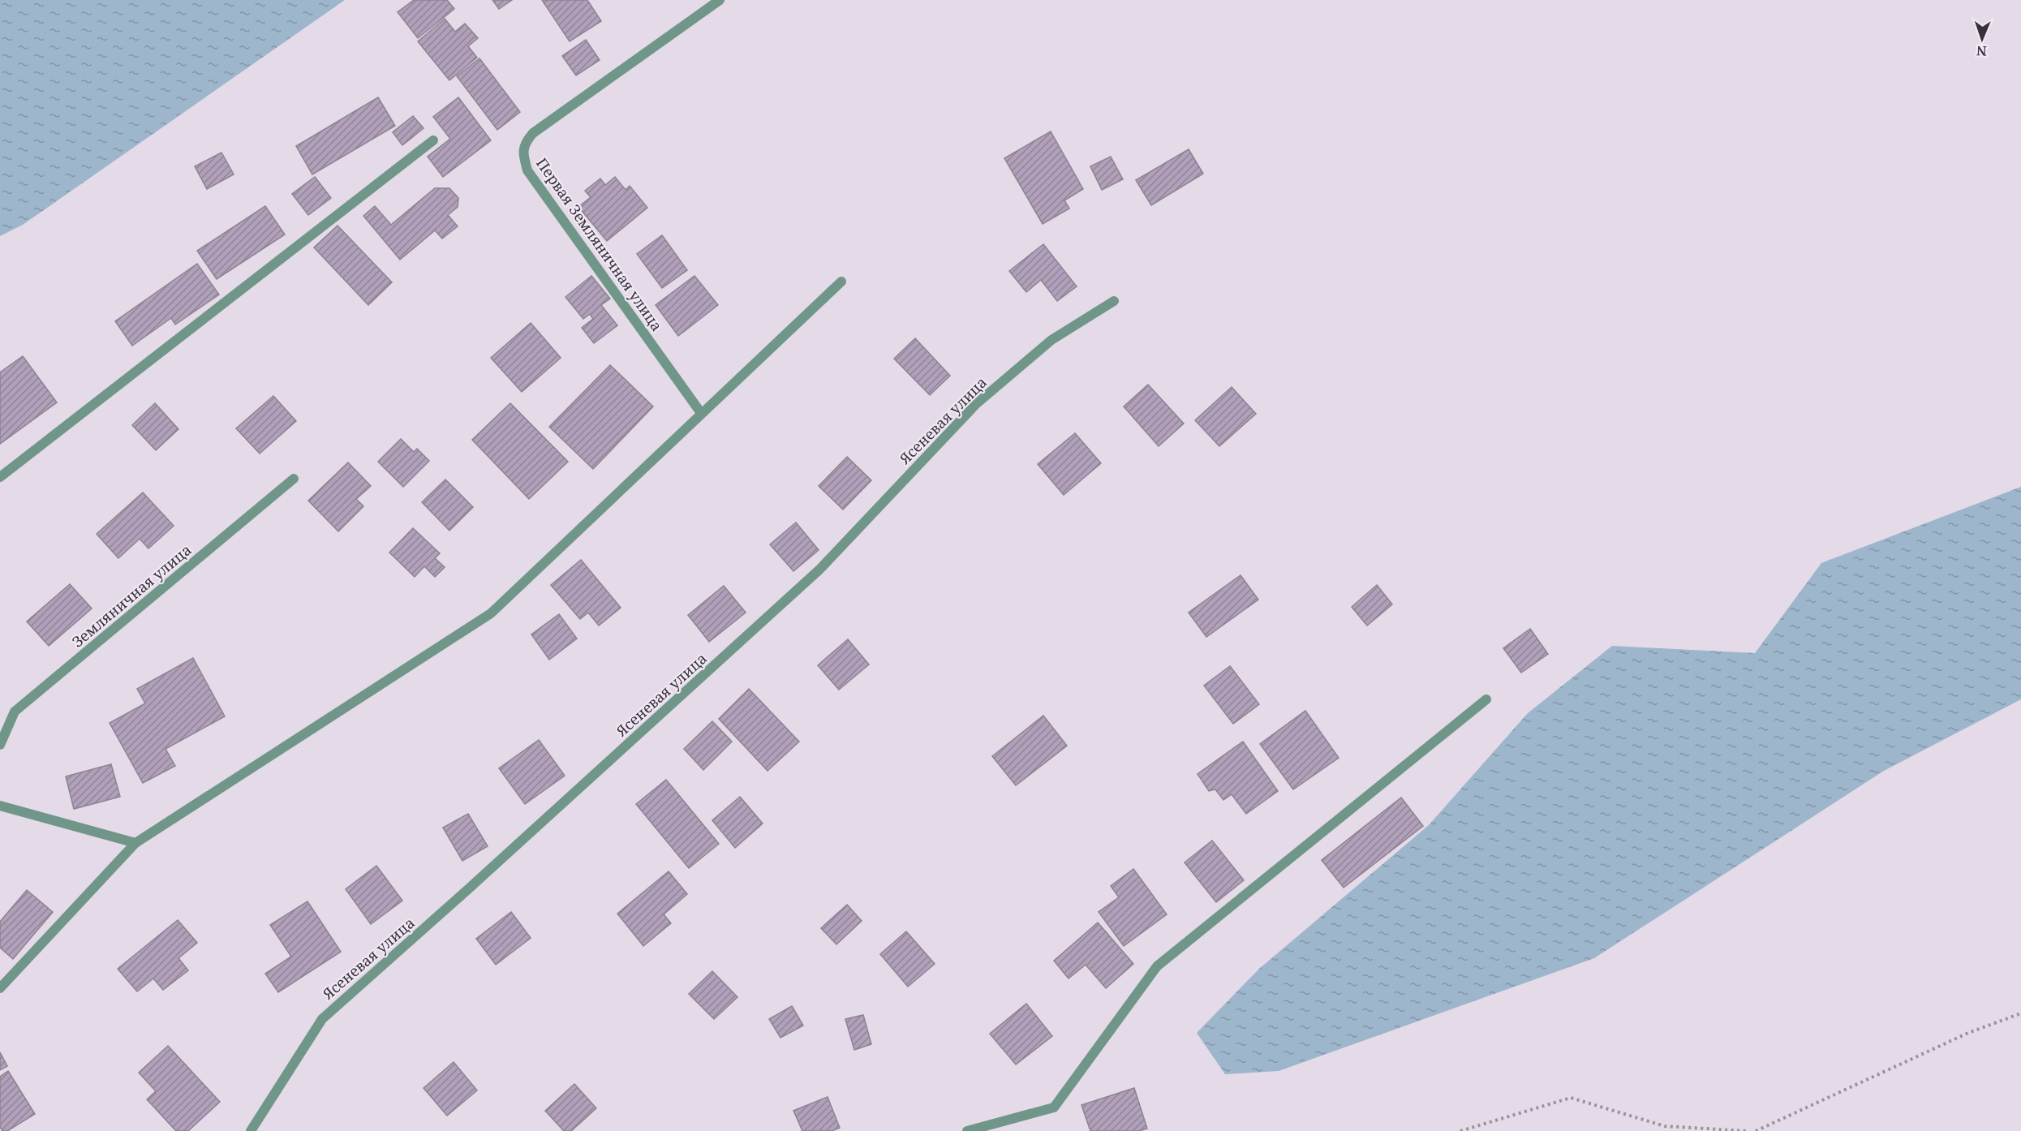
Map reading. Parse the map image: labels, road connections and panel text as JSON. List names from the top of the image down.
{
  "streets": {
    "street": ["Первая Земляничная улица", "Ясеневая улица", "Земляничная улица"]
  },
  "north": "bottom"
}
